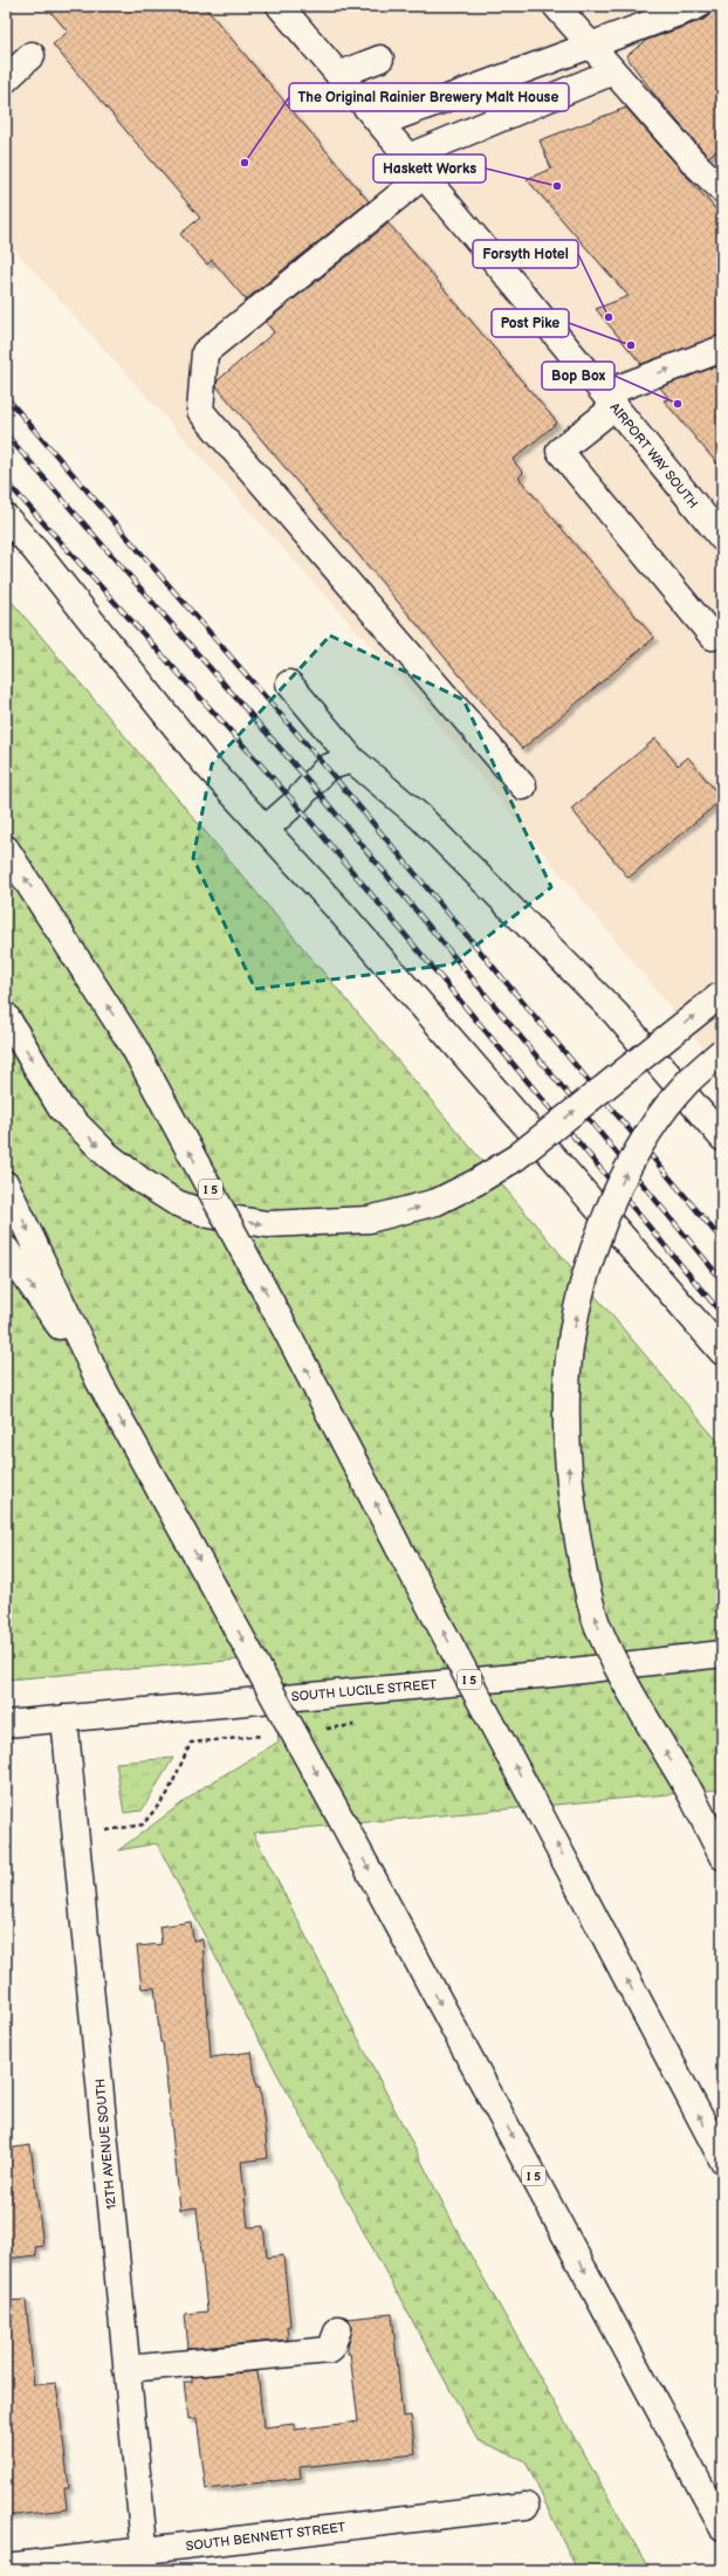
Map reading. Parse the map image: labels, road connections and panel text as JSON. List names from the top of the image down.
{
  "streets": {
    "main road": [
      "AIRPORT WAY SOUTH",
      "I 5",
      "SOUTH LUCILE STREET",
      "12TH AVENUE SOUTH",
      "SOUTH BENNETT STREET"
    ]
  },
  "crossings": [
    ["SOUTH LUCILE STREET", "12TH AVENUE SOUTH"],
    ["12TH AVENUE SOUTH", "SOUTH BENNETT STREET"]
  ],
  "places": [
    "The Original Rainier Brewery Malt House",
    "Haskett Works",
    "Forsyth Hotel",
    "Post Pike",
    "Bop Box"
  ]
}
